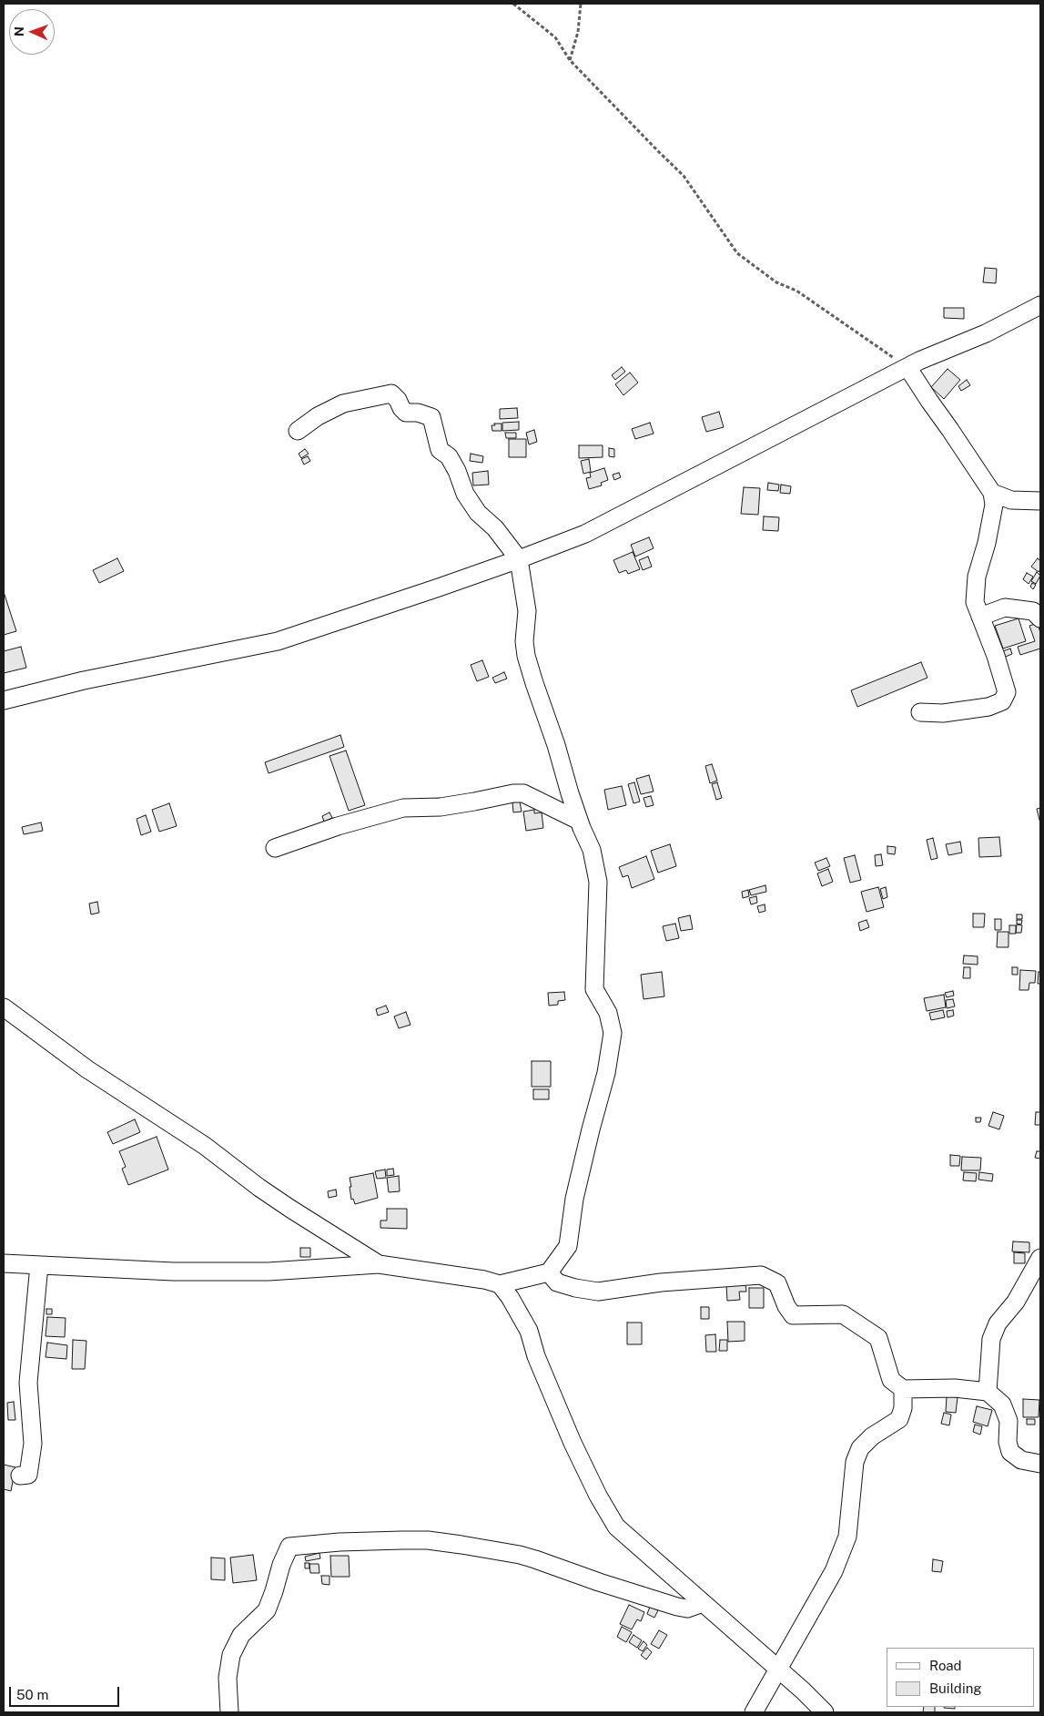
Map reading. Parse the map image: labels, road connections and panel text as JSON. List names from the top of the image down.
{
  "legend": ["Road", "Building"],
  "scale_bar": "50 m",
  "north": "left"
}
